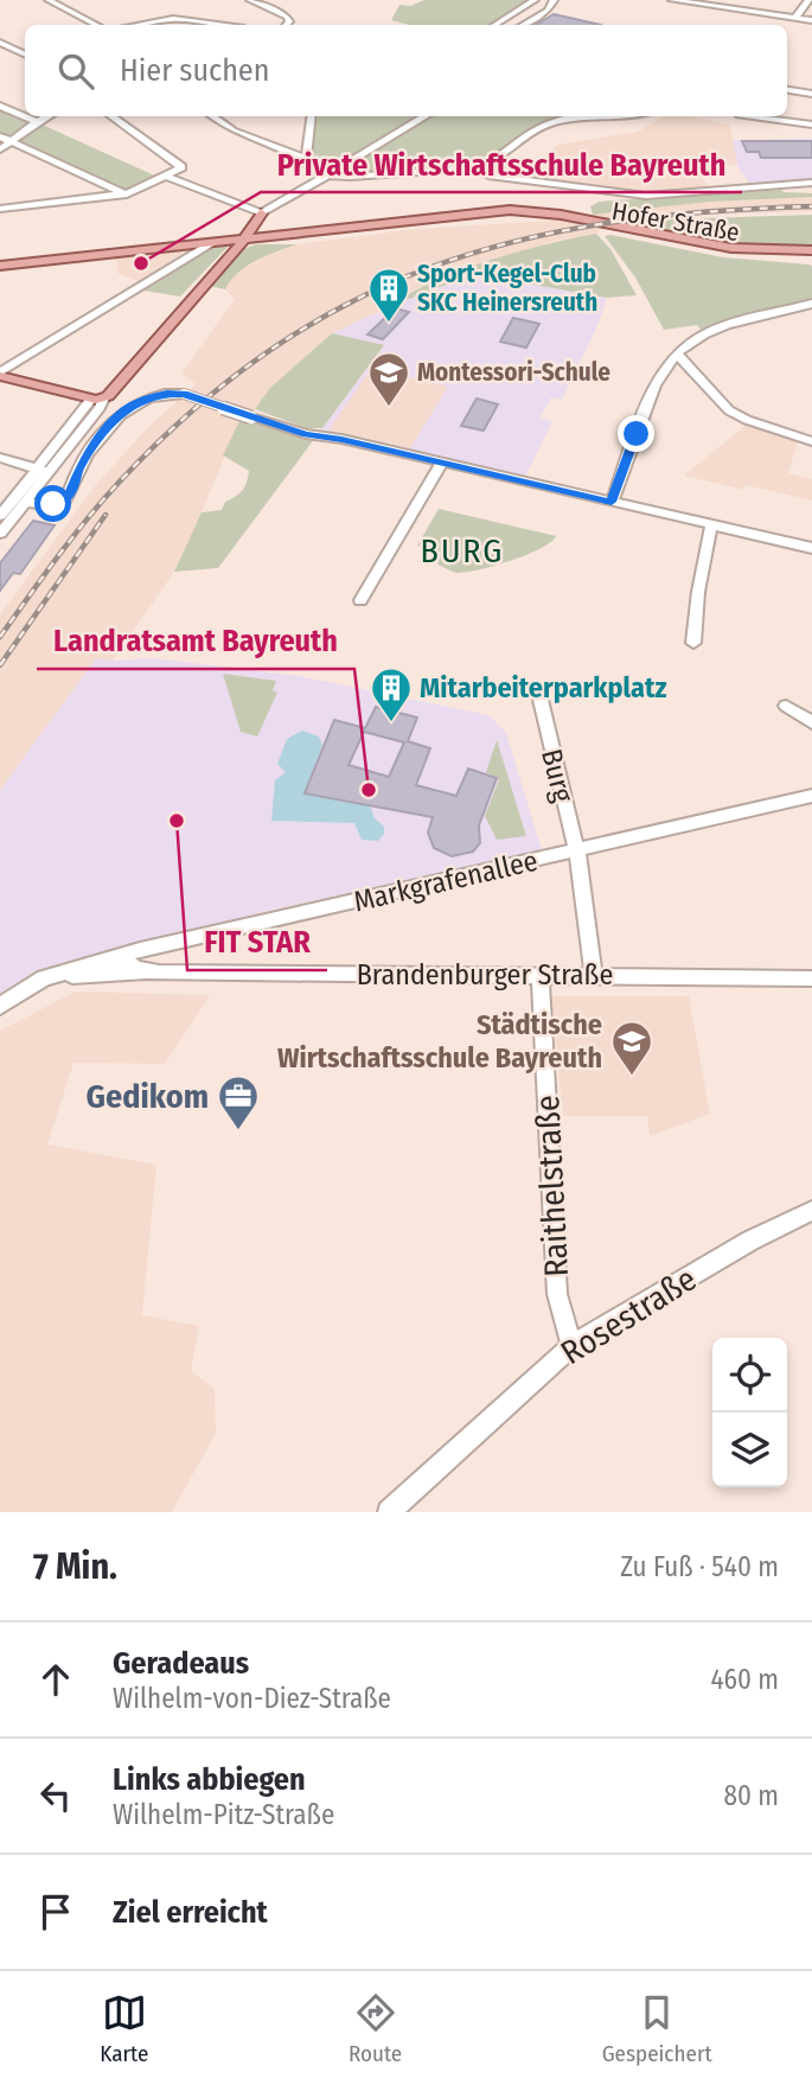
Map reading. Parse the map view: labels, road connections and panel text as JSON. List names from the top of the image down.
{
  "streets": {
    "main road": ["Hofer Straße"],
    "street": [
      "Burg",
      "Markgrafenallee",
      "Brandenburger Straße",
      "Raithelstraße",
      "Rosestraße"
    ]
  },
  "crossings": [
    ["Burg", "Markgrafenallee"],
    ["Markgrafenallee", "Brandenburger Straße"],
    ["Brandenburger Straße", "Raithelstraße"],
    ["Raithelstraße", "Rosestraße"]
  ],
  "districts": ["BURG"],
  "places": {
    "other": ["Private Wirtschaftsschule Bayreuth", "Landratsamt Bayreuth", "FIT STAR"],
    "building": ["Sport-Kegel-Club SKC Heinersreuth", "Mitarbeiterparkplatz"],
    "school or university": ["Montessori-Schule", "Städtische Wirtschaftsschule Bayreuth"],
    "office": ["Gedikom"]
  },
  "page": {
    "search": "Hier suchen",
    "heading": ["7 Min.", "Zu Fuß · 540 m"],
    "list": [
      ["Geradeaus", "Wilhelm-von-Diez-Straße", "460 m"],
      ["Links abbiegen", "Wilhelm-Pitz-Straße", "80 m"],
      "Ziel erreicht"
    ],
    "nav": ["Karte", "Route", "Gespeichert"]
  }
}
